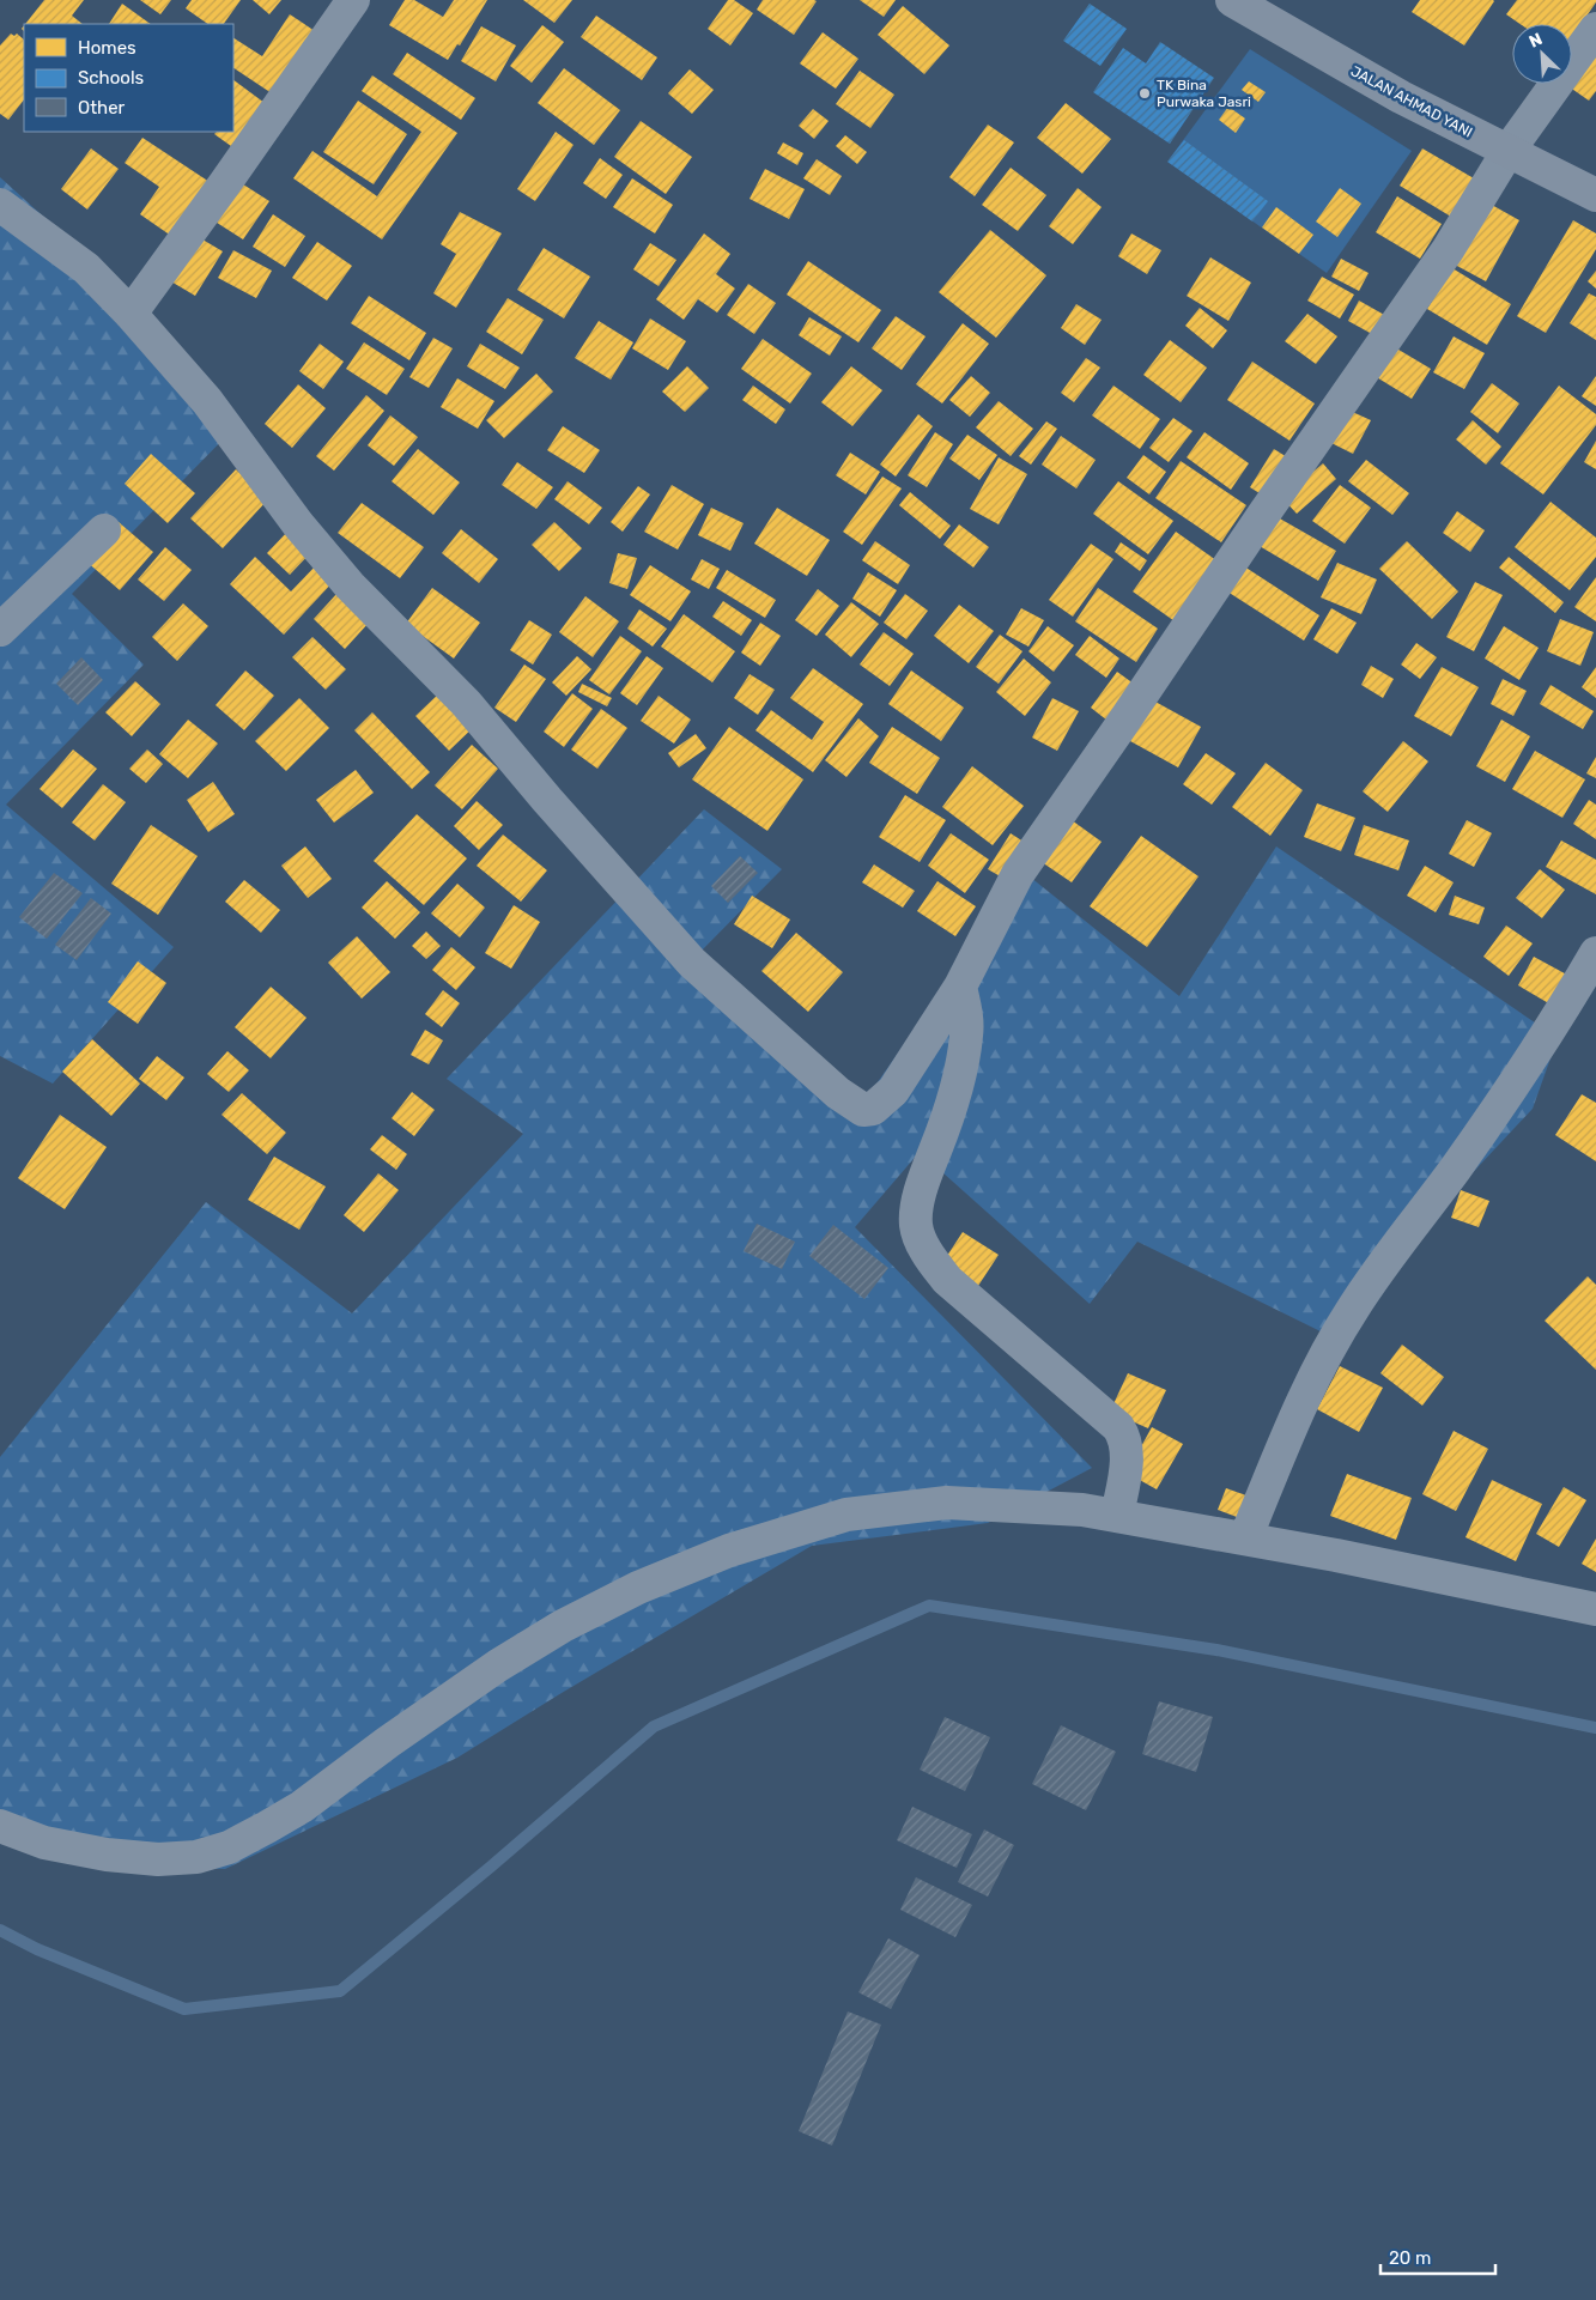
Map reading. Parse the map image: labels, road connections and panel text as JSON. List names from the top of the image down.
{
  "streets": {
    "highway": ["JALAN AHMAD YANI"]
  },
  "places": ["TK Bina Purwaka Jasri"],
  "legend": ["Homes", "Schools", "Other"],
  "scale_bar": "20 m",
  "north": "top left"
}
